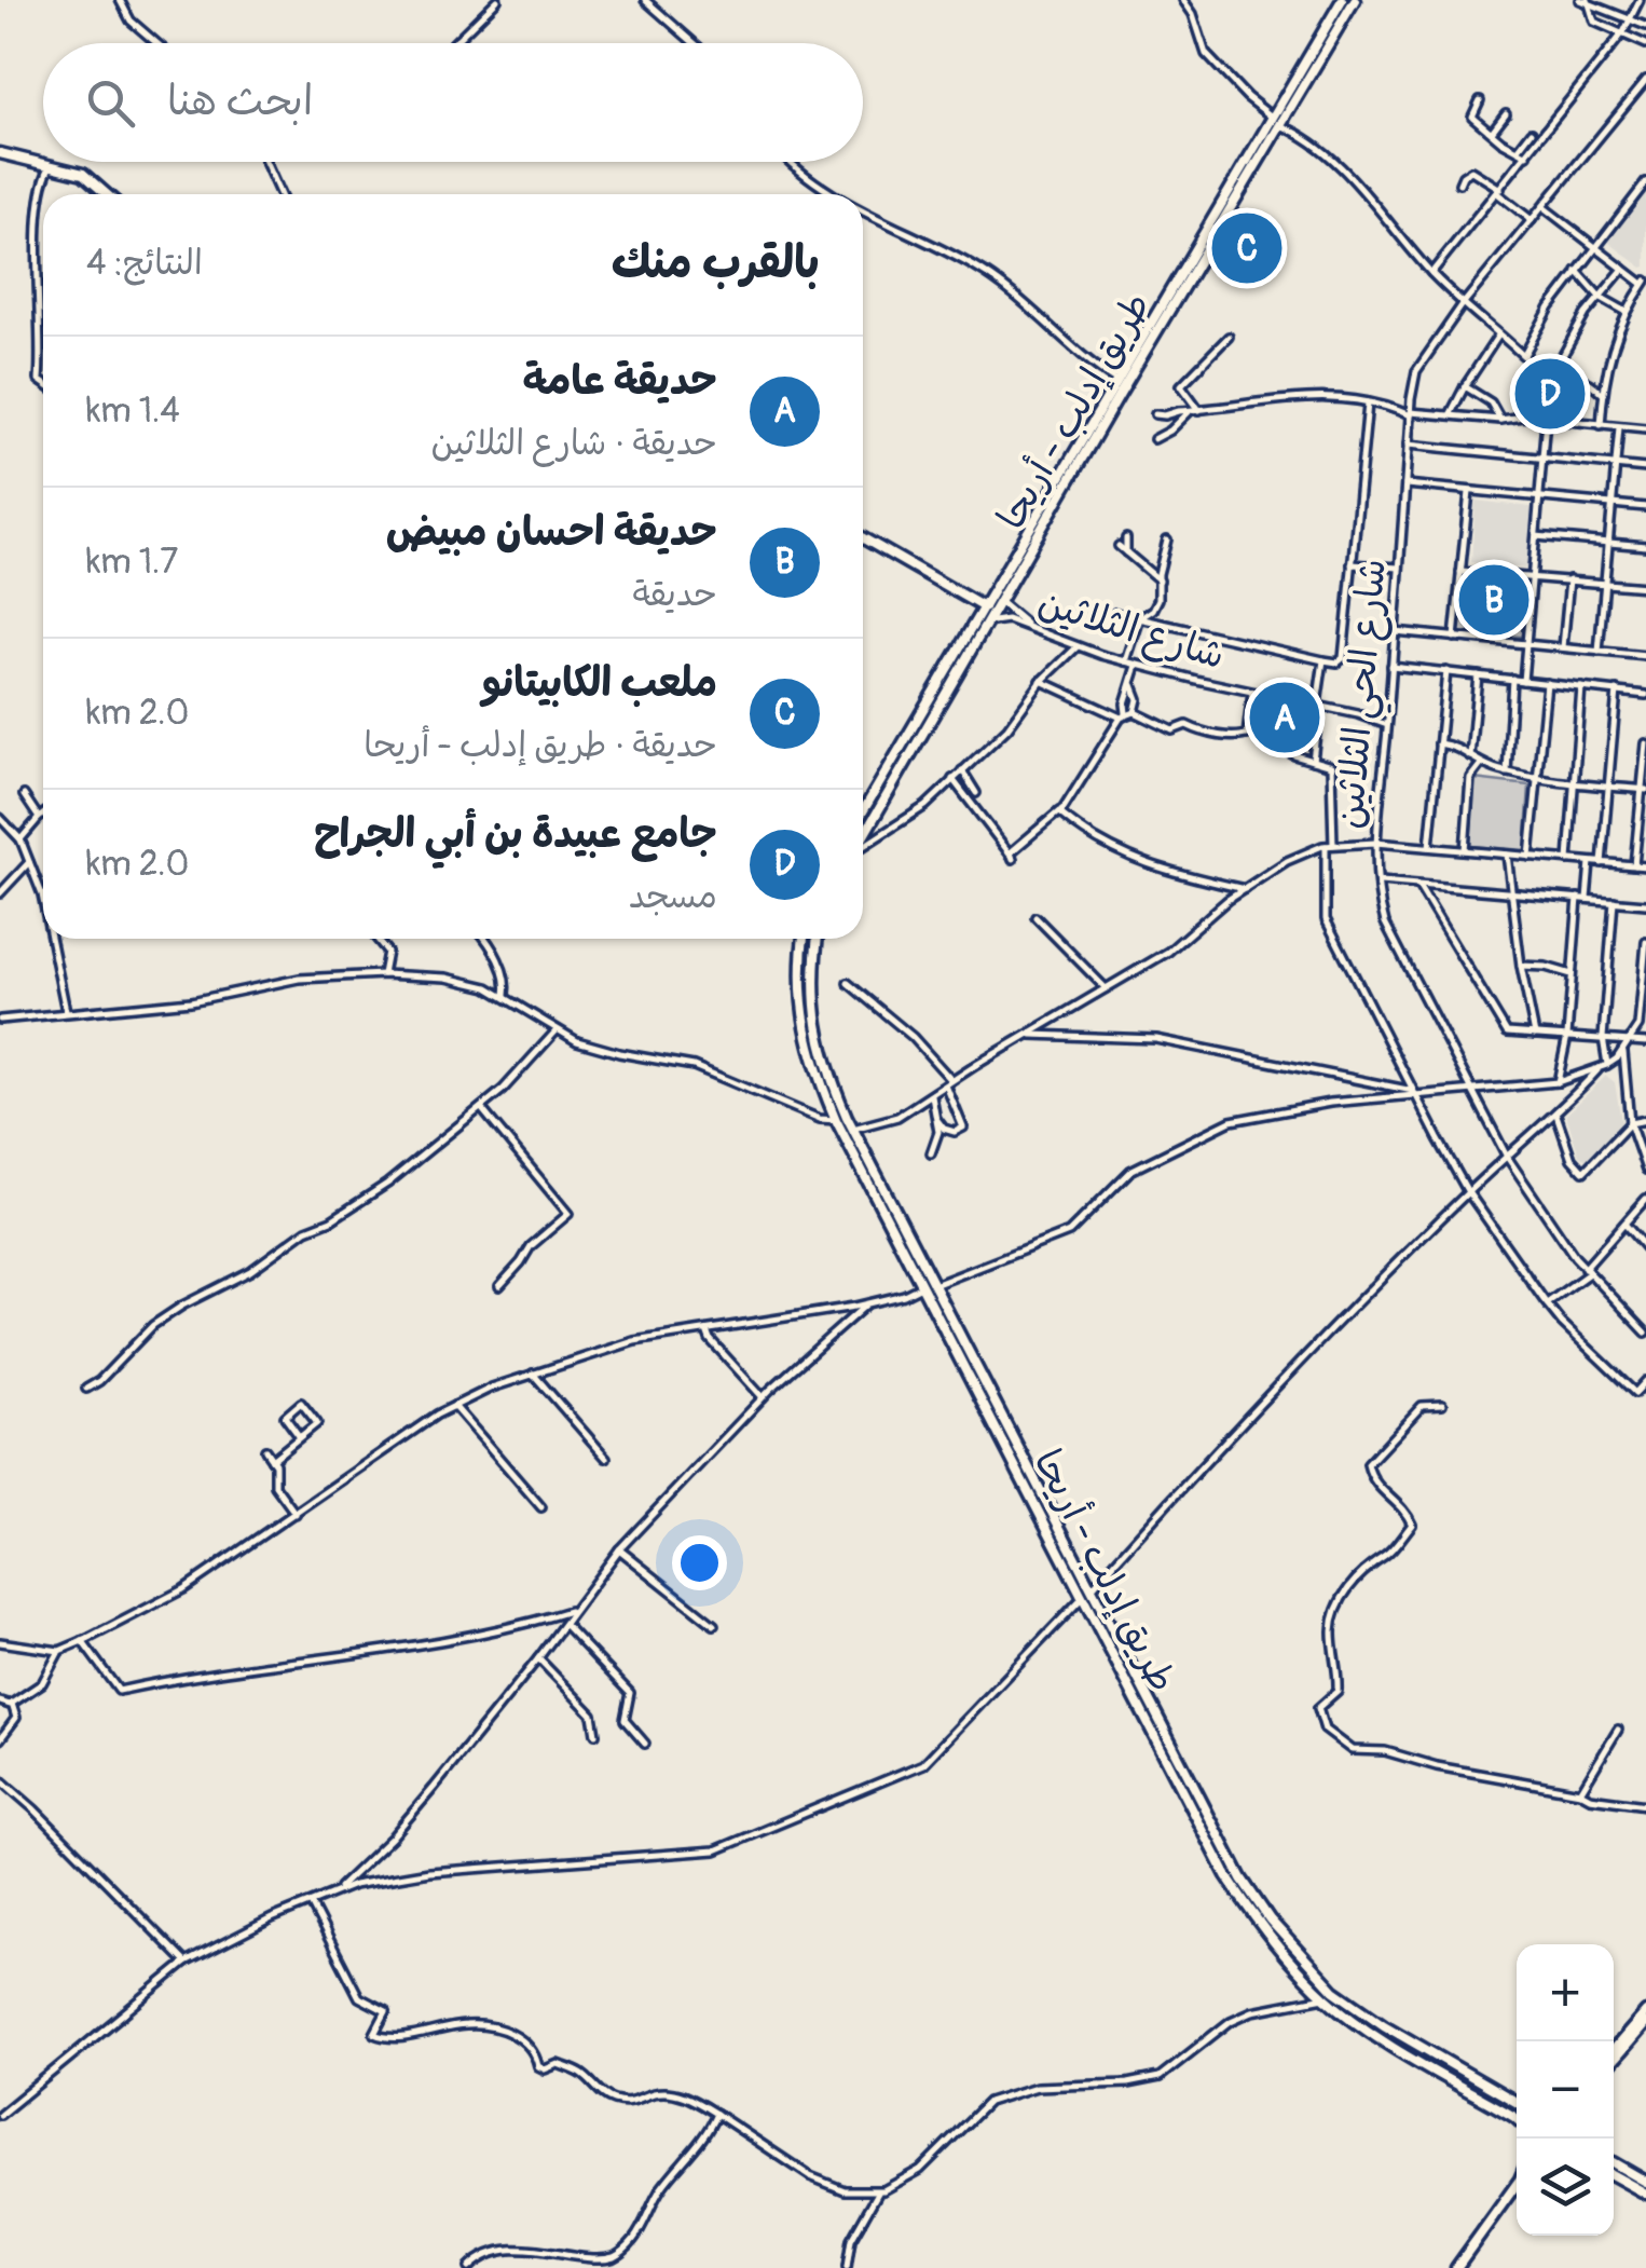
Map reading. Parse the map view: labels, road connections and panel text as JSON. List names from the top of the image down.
{
  "streets": {
    "main road": ["طريق إدلب - أريحا"],
    "street": ["شارع الثلاثين", "شارع الحي الثلاثين"]
  },
  "crossings": [
    ["طريق إدلب - أريحا", "شارع الثلاثين"],
    ["شارع الثلاثين", "شارع الحي الثلاثين"]
  ],
  "page": {
    "search": "ابحث هنا",
    "heading": ["بالقرب منك", "النتائج: 4"],
    "pins": [
      "C",
      "D",
      "B",
      "A"
    ],
    "list": [
      {
        "mark": "A",
        "name": "حديقة عامة",
        "note": "حديقة · شارع الثلاثين",
        "value": "1.4 km"
      },
      {
        "mark": "B",
        "name": "حديقة احسان مبيض",
        "note": "حديقة",
        "value": "1.7 km"
      },
      {
        "mark": "C",
        "name": "ملعب الكابيتانو",
        "note": "حديقة · طريق إدلب - أريحا",
        "value": "2.0 km"
      },
      {
        "mark": "D",
        "name": "جامع عبيدة بن أبي الجراح",
        "note": "مسجد",
        "value": "2.0 km"
      }
    ],
    "map_buttons": ["+", "−"]
  }
}
